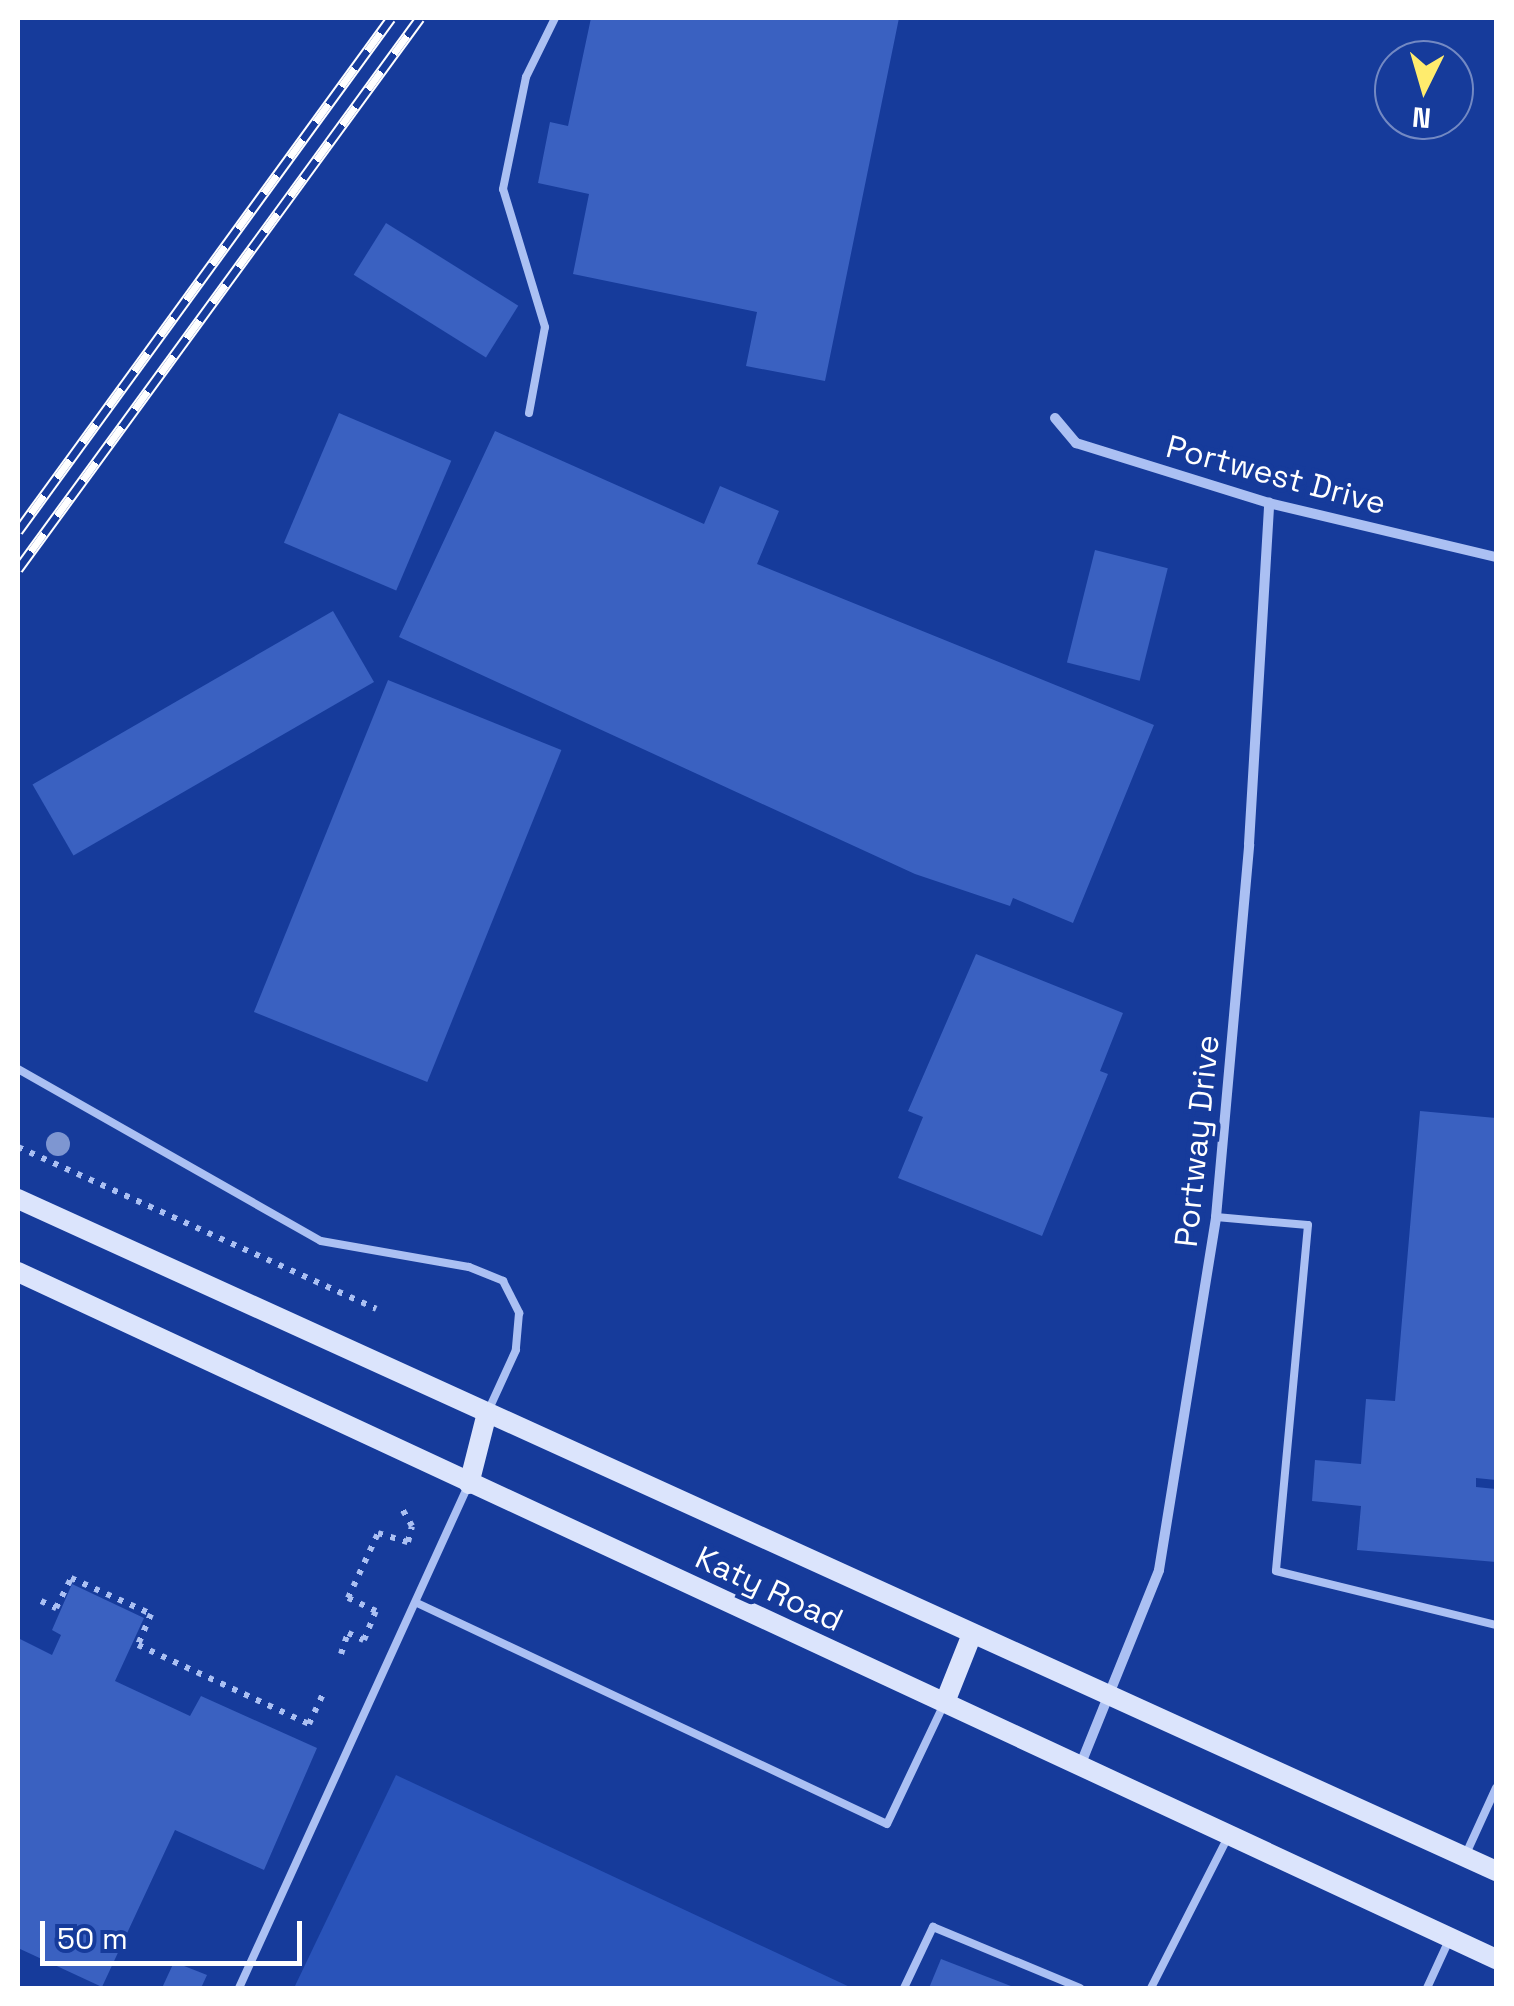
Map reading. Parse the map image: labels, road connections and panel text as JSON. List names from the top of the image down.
{
  "streets": {
    "main road": ["Katy Road"],
    "street": ["Portwest Drive", "Portway Drive"]
  },
  "crossings": [
    ["Portwest Drive", "Portway Drive"],
    ["Portway Drive", "Katy Road"]
  ],
  "scale_bar": "50 m",
  "north": "bottom"
}
